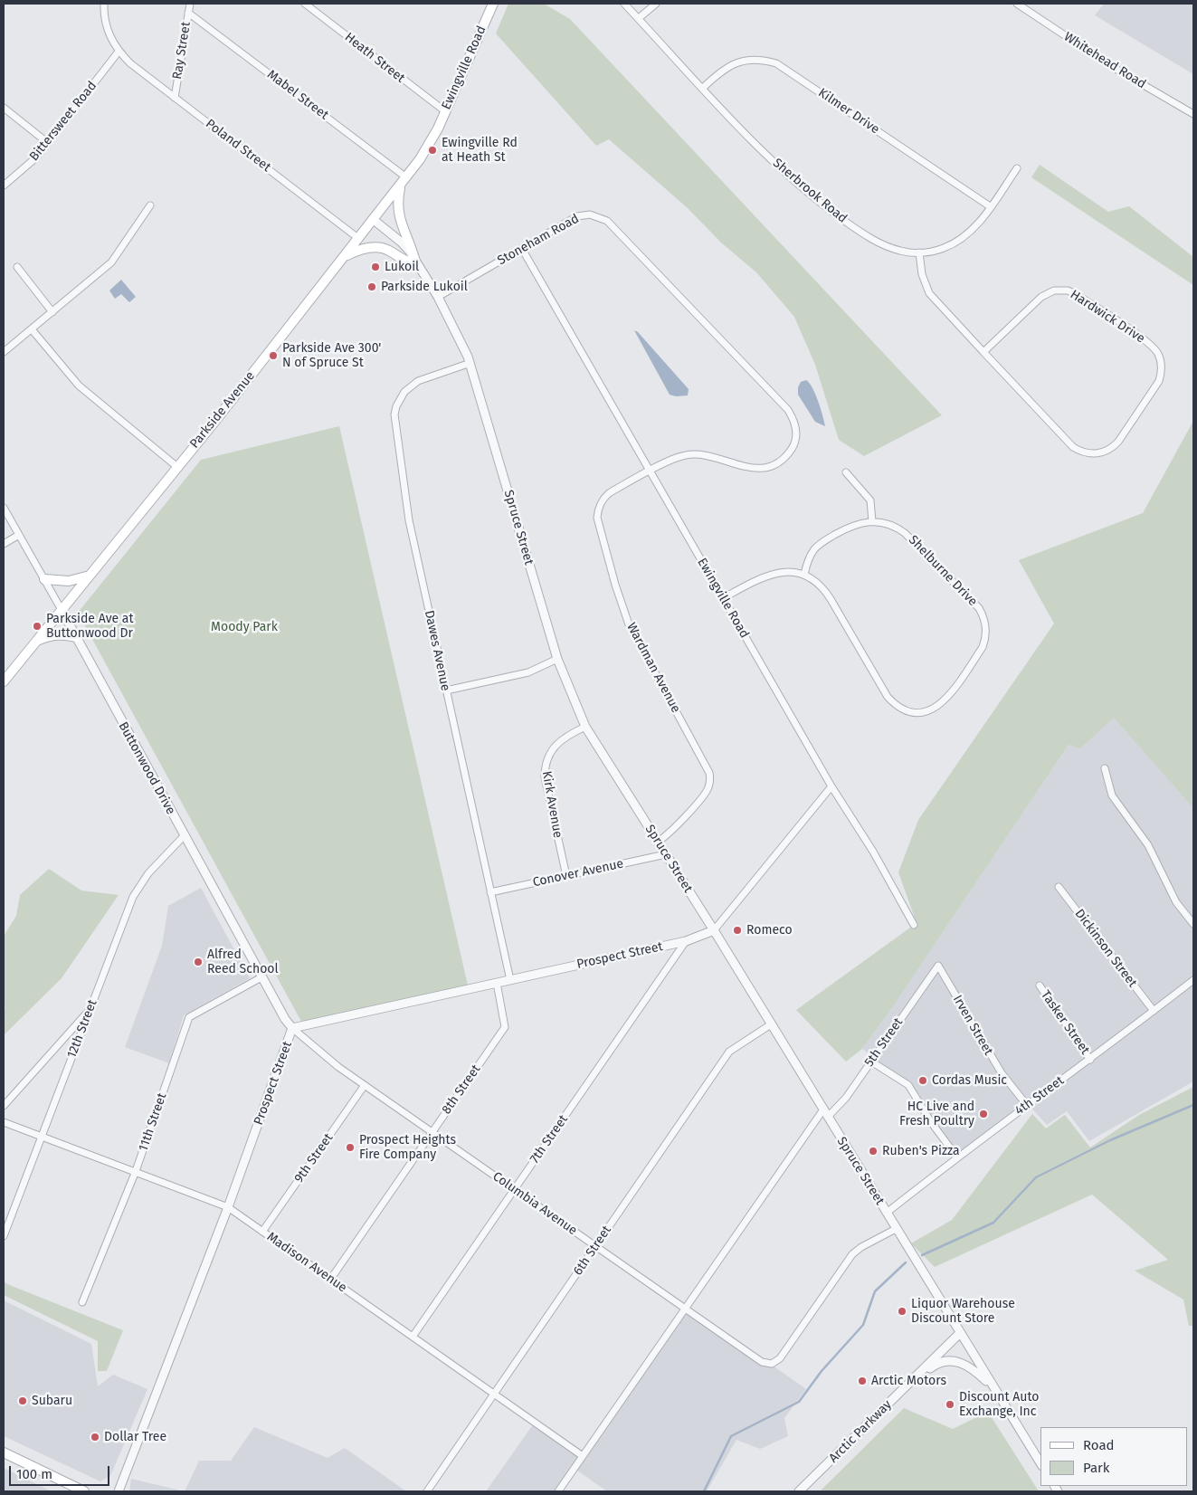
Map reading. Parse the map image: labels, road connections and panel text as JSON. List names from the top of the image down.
{
  "streets": {
    "main road": ["Ewingville Road", "Parkside Avenue"],
    "street": [
      "Ray Street",
      "Heath Street",
      "Whitehead Road",
      "Mabel Street",
      "Kilmer Drive",
      "Bittersweet Road",
      "Poland Street",
      "Sherbrook Road",
      "Stoneham Road",
      "Hardwick Drive",
      "Spruce Street",
      "Shelburne Drive",
      "Dawes Avenue",
      "Wardman Avenue",
      "Buttonwood Drive",
      "Kirk Avenue",
      "Conover Avenue",
      "Dickinson Street",
      "Prospect Street",
      "Tasker Street",
      "Irven Street",
      "12th Street",
      "5th Street",
      "8th Street",
      "4th Street",
      "11th Street",
      "7th Street",
      "9th Street",
      "Columbia Avenue",
      "6th Street",
      "Madison Avenue",
      "Arctic Parkway"
    ]
  },
  "crossings": [
    ["Ray Street", "Mabel Street"],
    ["Ray Street", "Poland Street"],
    ["Heath Street", "Ewingville Road"],
    ["Ewingville Road", "Stoneham Road"],
    ["Ewingville Road", "Parkside Avenue"],
    ["Ewingville Road", "Wardman Avenue"],
    ["Mabel Street", "Parkside Avenue"],
    ["Kilmer Drive", "Sherbrook Road"],
    ["Bittersweet Road", "Poland Street"],
    ["Poland Street", "Parkside Avenue"],
    ["Sherbrook Road", "Hardwick Drive"],
    ["Stoneham Road", "Spruce Street"],
    ["Stoneham Road", "Wardman Avenue"],
    ["Parkside Avenue", "Spruce Street"],
    ["Parkside Avenue", "Buttonwood Drive"],
    ["Spruce Street", "Dawes Avenue"],
    ["Spruce Street", "Wardman Avenue"],
    ["Spruce Street", "Kirk Avenue"],
    ["Spruce Street", "Conover Avenue"],
    ["Spruce Street", "Prospect Street"],
    ["Spruce Street", "5th Street"],
    ["Spruce Street", "4th Street"],
    ["Spruce Street", "Columbia Avenue"],
    ["Spruce Street", "6th Street"],
    ["Spruce Street", "Arctic Parkway"],
    ["Dawes Avenue", "Conover Avenue"],
    ["Dawes Avenue", "Prospect Street"],
    ["Buttonwood Drive", "Prospect Street"],
    ["Buttonwood Drive", "12th Street"],
    ["Buttonwood Drive", "11th Street"],
    ["Buttonwood Drive", "Columbia Avenue"],
    ["Kirk Avenue", "Conover Avenue"],
    ["Dickinson Street", "4th Street"],
    ["Prospect Street", "8th Street"],
    ["Prospect Street", "7th Street"],
    ["Prospect Street", "Columbia Avenue"],
    ["Prospect Street", "Madison Avenue"],
    ["Tasker Street", "4th Street"],
    ["Irven Street", "5th Street"],
    ["Irven Street", "4th Street"],
    ["12th Street", "Madison Avenue"],
    ["5th Street", "Columbia Avenue"],
    ["5th Street", "Madison Avenue"],
    ["8th Street", "Columbia Avenue"],
    ["8th Street", "Madison Avenue"],
    ["11th Street", "Madison Avenue"],
    ["7th Street", "Columbia Avenue"],
    ["7th Street", "Madison Avenue"],
    ["9th Street", "Columbia Avenue"],
    ["9th Street", "Madison Avenue"],
    ["Columbia Avenue", "6th Street"],
    ["6th Street", "Madison Avenue"]
  ],
  "parks": ["Moody Park"],
  "places": [
    "Ewingville Rd at Heath St",
    "Lukoil",
    "Parkside Lukoil",
    "Parkside Ave 300' N of Spruce St",
    "Parkside Ave at Buttonwood Dr",
    "Romeco",
    "Alfred Reed School",
    "Cordas Music",
    "HC Live and Fresh Poultry",
    "Prospect Heights Fire Company",
    "Ruben's Pizza",
    "Liquor Warehouse Discount Store",
    "Arctic Motors",
    "Subaru",
    "Discount Auto Exchange, Inc",
    "Dollar Tree"
  ],
  "legend": ["Road", "Park"],
  "scale_bar": "100 m"
}
